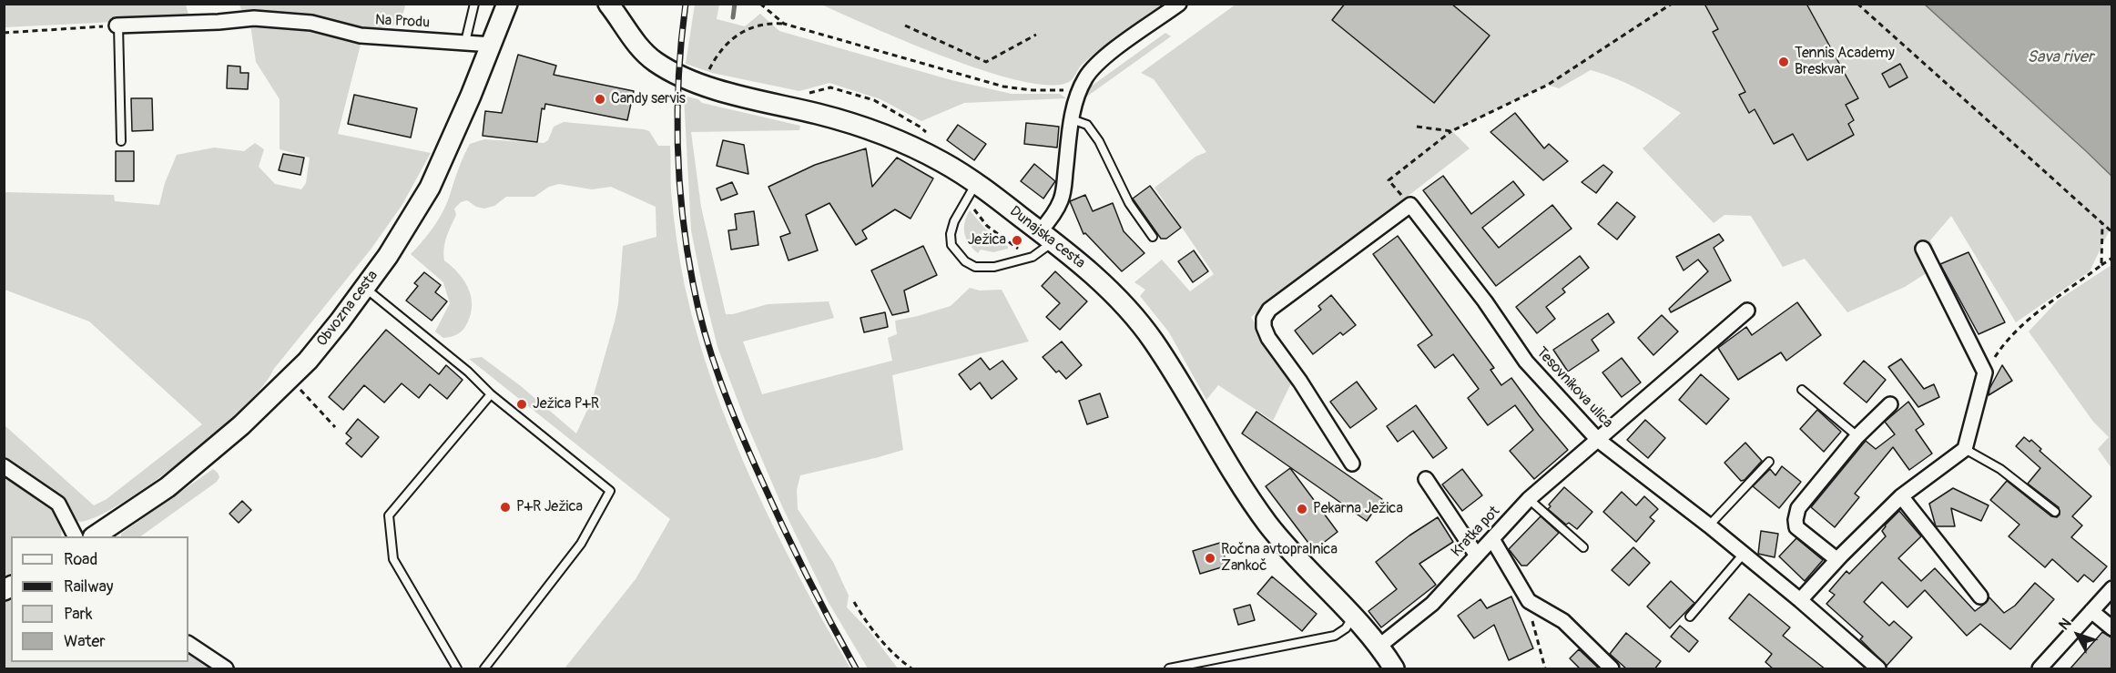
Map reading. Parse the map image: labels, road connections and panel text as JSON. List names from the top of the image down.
{
  "streets": {
    "main road": ["Dunajska cesta", "Obvozna cesta"],
    "street": ["Na Produ", "Tesovnikova ulica", "Kratka pot"]
  },
  "crossings": [
    ["Na Produ", "Obvozna cesta"],
    ["Dunajska cesta", "Kratka pot"],
    ["Tesovnikova ulica", "Kratka pot"]
  ],
  "water": ["Sava river"],
  "places": [
    "Tennis Academy Breskvar",
    "Candy servis",
    "Ježica",
    "Ježica P+R",
    "P+R Ježica",
    "Pekarna Ježica",
    "Ročna avtopralnica Zankoč"
  ],
  "legend": [
    "Road",
    "Railway",
    "Park",
    "Water"
  ],
  "north": "top left"
}
